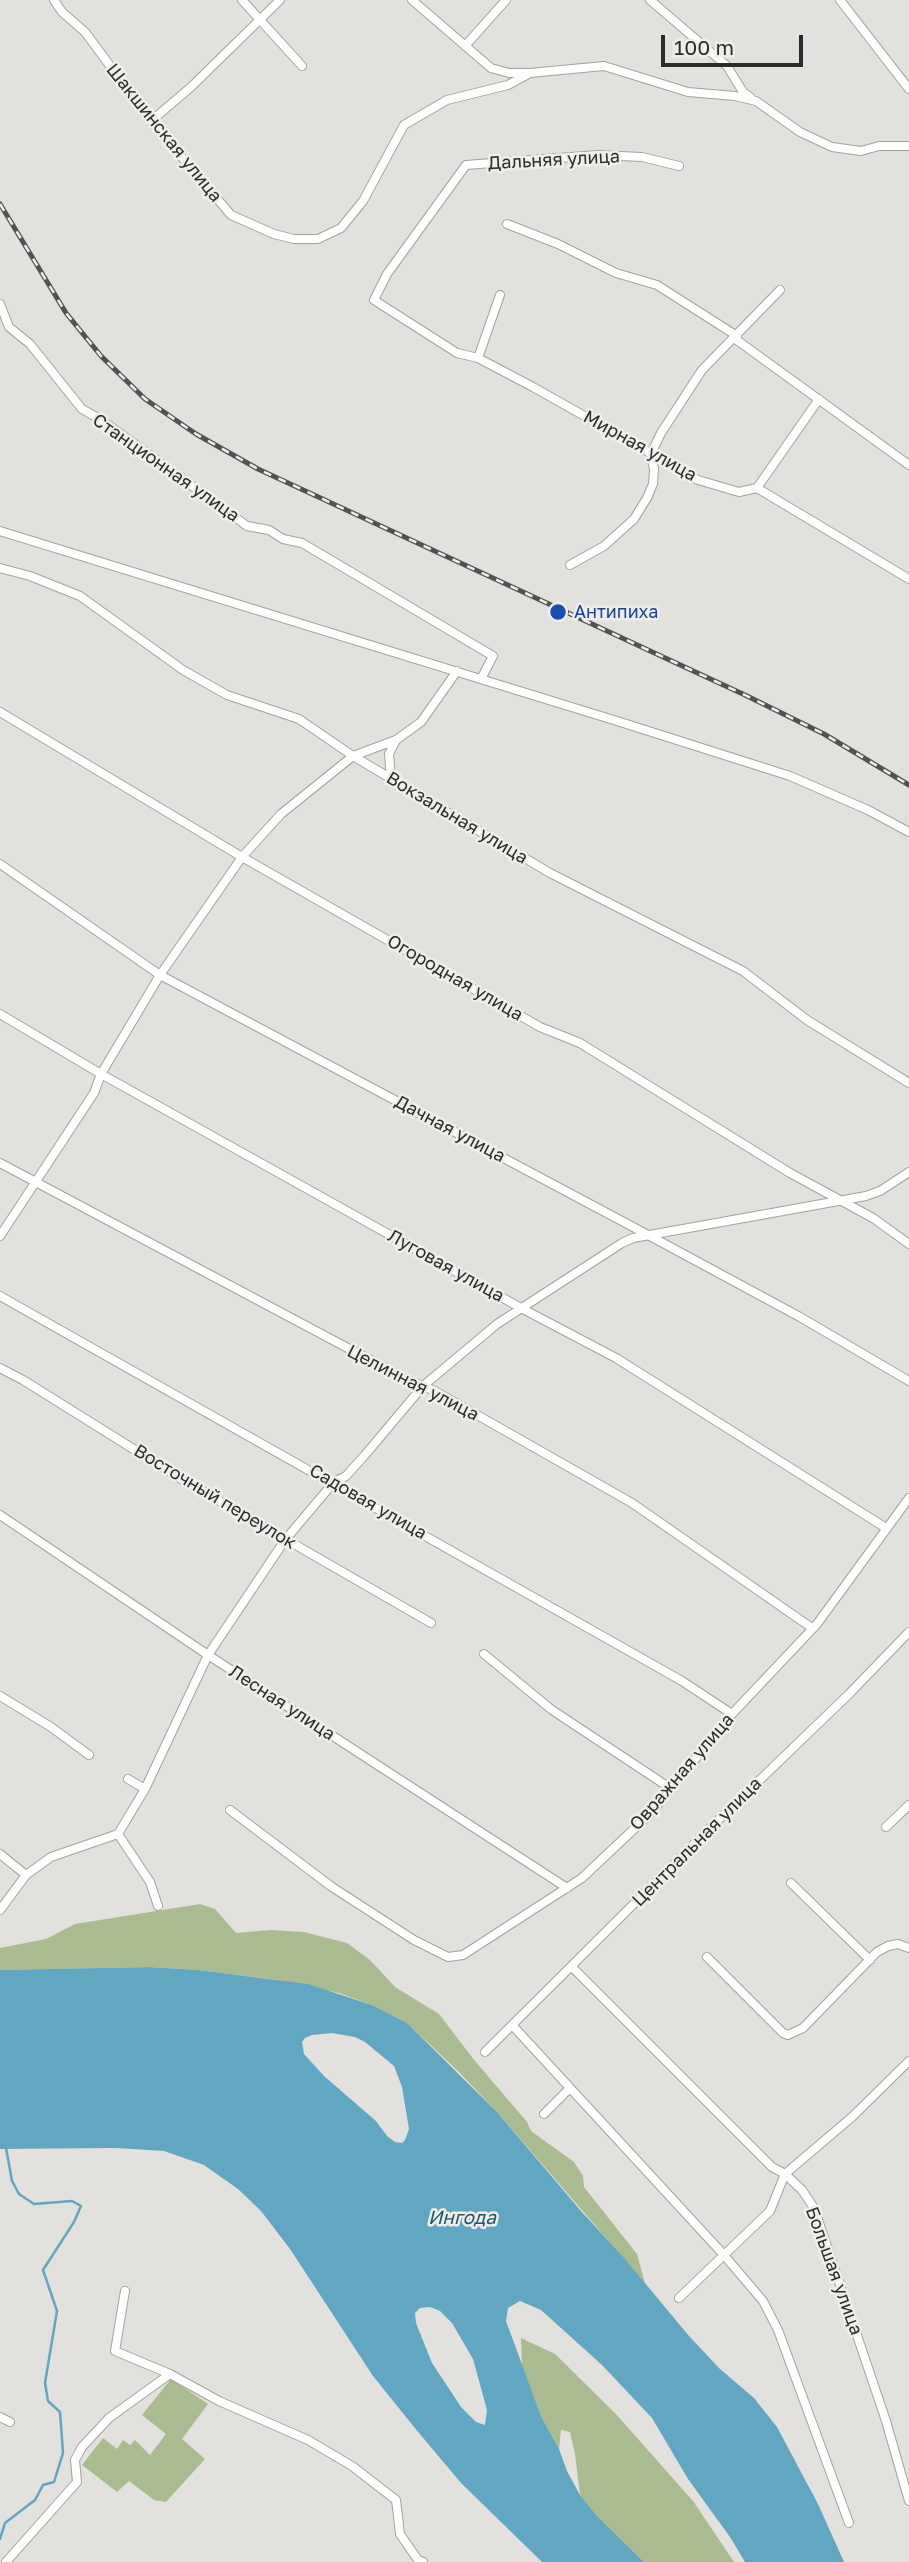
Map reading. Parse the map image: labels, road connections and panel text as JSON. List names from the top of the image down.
{
  "streets": {
    "street": [
      "Шакшинская улица",
      "Дальняя улица",
      "Мирная улица",
      "Станционная улица",
      "Вокзальная улица",
      "Огородная улица",
      "Дачная улица",
      "Луговая улица",
      "Целинная улица",
      "Восточный переулок",
      "Садовая улица",
      "Лесная улица",
      "Овражная улица",
      "Центральная улица",
      "Большая улица"
    ]
  },
  "crossings": [
    ["Дальняя улица", "Мирная улица"],
    ["Луговая улица", "Овражная улица"],
    ["Целинная улица", "Овражная улица"],
    ["Садовая улица", "Овражная улица"],
    ["Лесная улица", "Овражная улица"],
    ["Центральная улица", "Большая улица"]
  ],
  "water": ["Ингода"],
  "places": ["Антипиха"],
  "scale_bar": "100 m"
}
